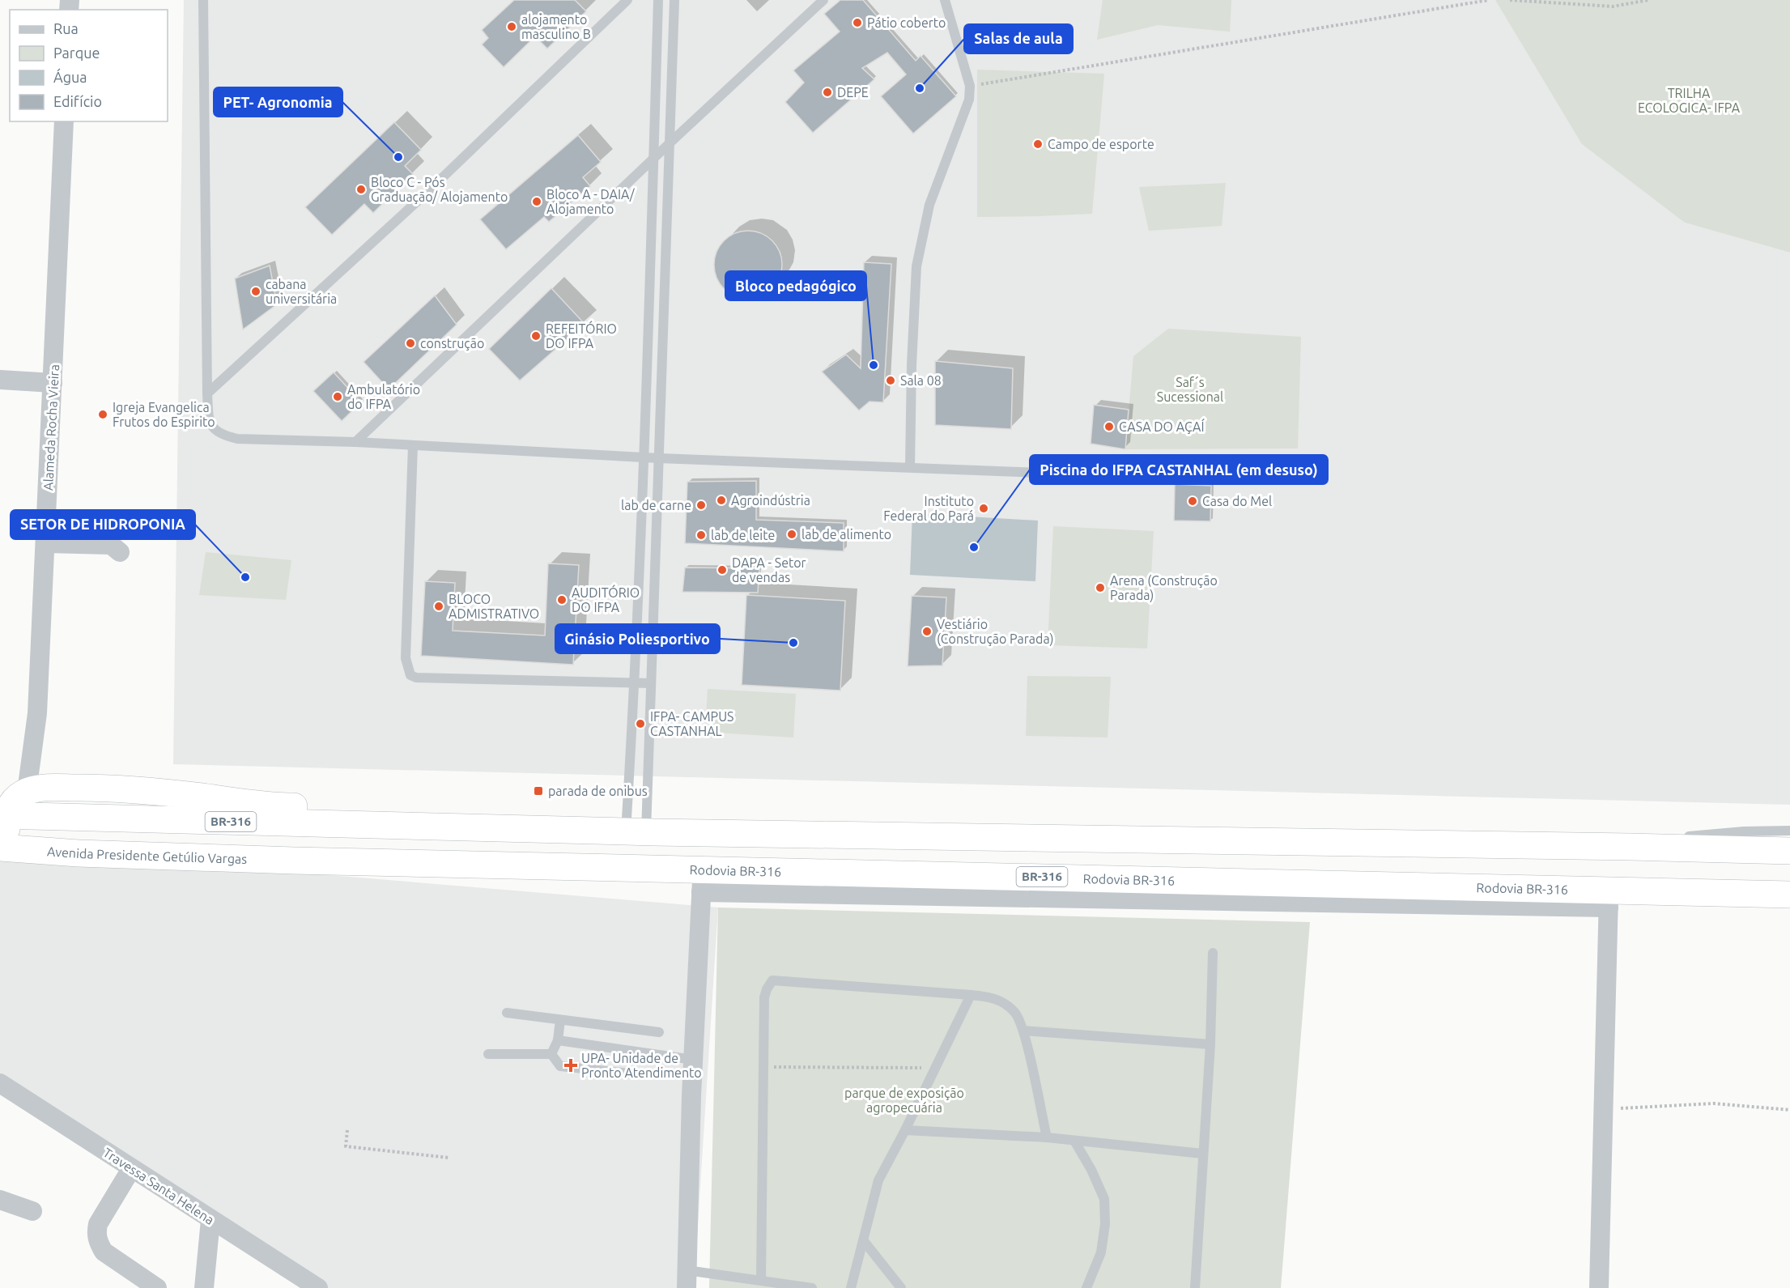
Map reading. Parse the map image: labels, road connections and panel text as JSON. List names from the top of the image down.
{
  "streets": {
    "highway": ["BR-316", "Avenida Presidente Getúlio Vargas", "Rodovia BR-316"],
    "street": ["Alameda Rocha Vieira", "Travessa Santa Helena"]
  },
  "crossings": [
    ["Avenida Presidente Getúlio Vargas", "Rodovia BR-316"]
  ],
  "parks": ["TRILHA ECOLOGICA- IFPA", "Saf´s Sucessional", "parque de exposição agropecuária"],
  "places": {
    "other": [
      "Pátio coberto",
      "alojamento masculino B",
      "Salas de aula",
      "DEPE",
      "Campo de esporte",
      "PET- Agronomia",
      "Bloco C - Pós Graduação/ Alojamento",
      "Bloco A - DAIA/ Alojamento",
      "cabana universitária",
      "REFEITÓRIO DO IFPA",
      "construção",
      "Bloco pedagógico",
      "Sala 08",
      "Ambulatório do IFPA",
      "Igreja Evangelica Frutos do Espirito",
      "CASA DO AÇAÍ",
      "Agroindústria",
      "Casa do Mel",
      "lab de carne",
      "Instituto Federal do Pará",
      "lab de alimento",
      "lab de leite",
      "Piscina do IFPA CASTANHAL (em desuso)",
      "DAPA - Setor de vendas",
      "SETOR DE HIDROPONIA",
      "Arena (Construção Parada)",
      "AUDITÓRIO DO IFPA",
      "BLOCO ADMISTRATIVO",
      "Vestiário (Construção Parada)",
      "Ginásio Poliesportivo",
      "IFPA- CAMPUS CASTANHAL"
    ],
    "transit": ["parada de onibus"],
    "health": ["UPA- Unidade de Pronto Atendimento"]
  },
  "legend": [
    "Rua",
    "Parque",
    "Água",
    "Edifício"
  ]
}
